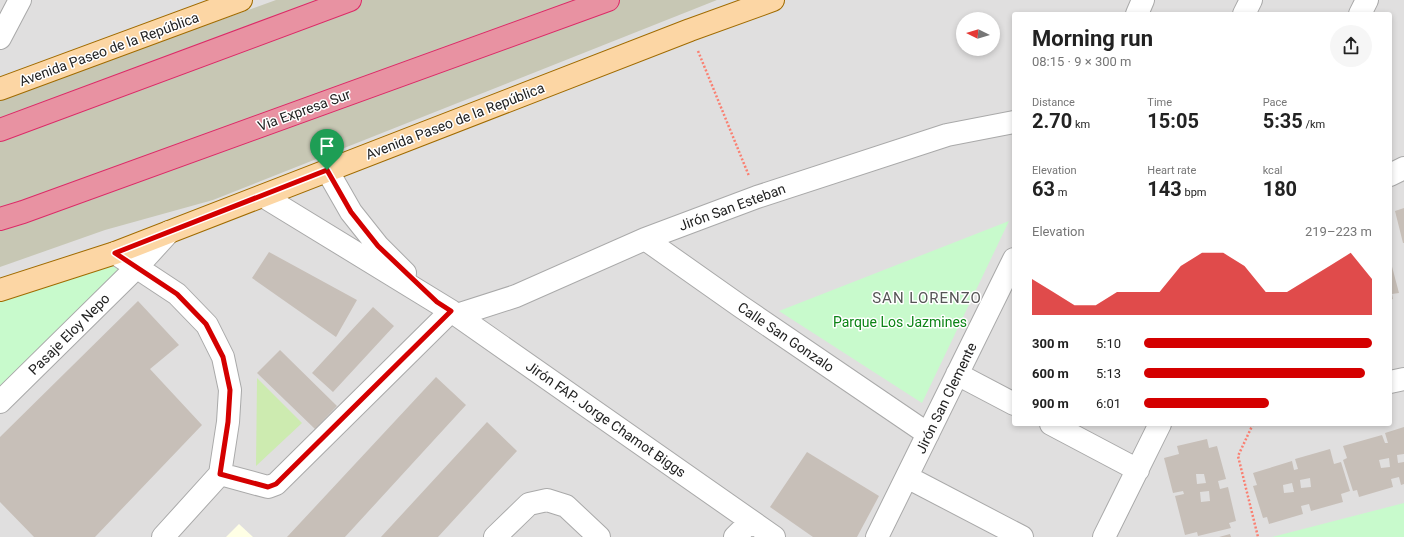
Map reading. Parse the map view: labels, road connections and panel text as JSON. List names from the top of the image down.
{
  "streets": {
    "highway": ["Via Expresa Sur"],
    "main road": ["Avenida Paseo de la República"],
    "street": [
      "Jirón San Esteban",
      "Pasaje Eloy Nepo",
      "Calle San Gonzalo",
      "Jirón San Clemente",
      "Jirón FAP. Jorge Chamot Biggs"
    ]
  },
  "crossings": [
    ["Avenida Paseo de la República", "Pasaje Eloy Nepo"],
    ["Avenida Paseo de la República", "Jirón FAP. Jorge Chamot Biggs"],
    ["Jirón San Esteban", "Calle San Gonzalo"],
    ["Jirón San Esteban", "Jirón FAP. Jorge Chamot Biggs"],
    ["Calle San Gonzalo", "Jirón San Clemente"]
  ],
  "districts": ["SAN LORENZO"],
  "parks": ["Parque Los Jazmines"],
  "north": "left",
  "page": {
    "heading": ["Morning run", "08:15 · 9 × 300 m"],
    "stats": [
      ["Distance", "2.70 km"],
      ["Time", "15:05"],
      ["Pace", "5:35 /km"],
      ["Elevation", "63 m"],
      ["Heart rate", "143 bpm"],
      ["kcal", "180"]
    ],
    "chart": ["Elevation", "219–223 m"],
    "list": [
      {
        "name": "300 m",
        "note": "5:10"
      },
      {
        "name": "600 m",
        "note": "5:13"
      },
      {
        "name": "900 m",
        "note": "6:01"
      }
    ]
  }
}
